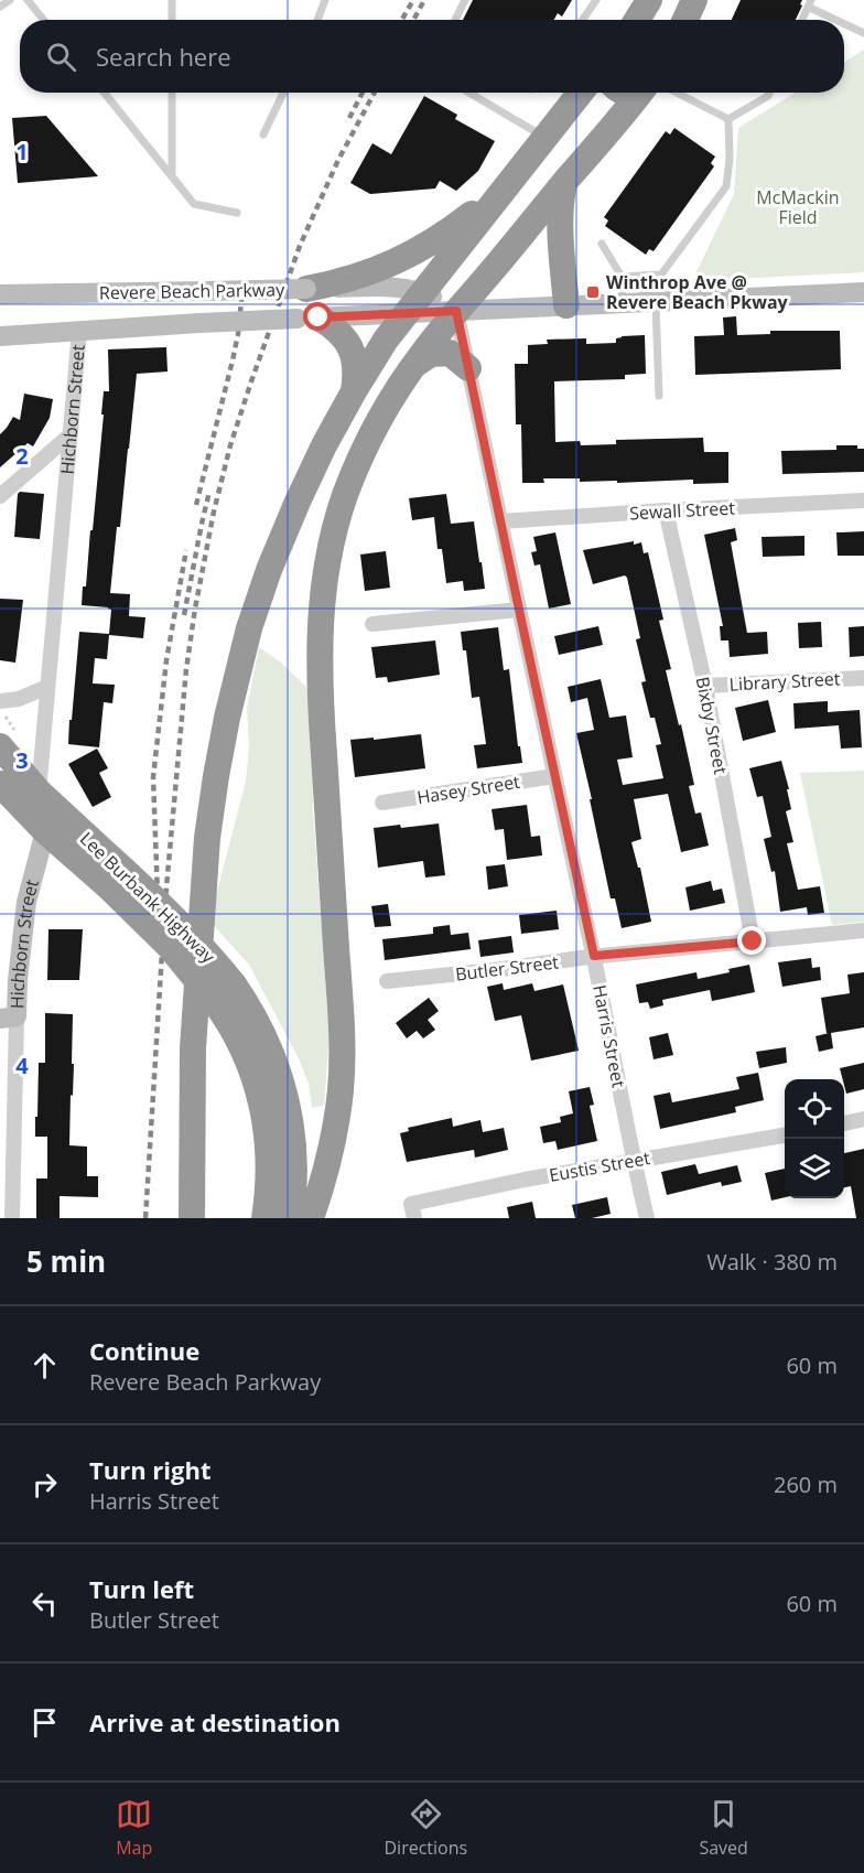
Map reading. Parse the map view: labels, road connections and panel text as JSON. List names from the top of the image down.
{
  "streets": {
    "highway": ["Lee Burbank Highway"],
    "main road": ["Revere Beach Parkway", "Hichborn Street"],
    "street": [
      "Sewall Street",
      "Library Street",
      "Bixby Street",
      "Hasey Street",
      "Butler Street",
      "Harris Street",
      "Eustis Street"
    ]
  },
  "crossings": [
    ["Revere Beach Parkway", "Hichborn Street"],
    ["Revere Beach Parkway", "Harris Street"],
    ["Hichborn Street", "Lee Burbank Highway"],
    ["Sewall Street", "Bixby Street"],
    ["Sewall Street", "Harris Street"],
    ["Library Street", "Bixby Street"],
    ["Bixby Street", "Butler Street"],
    ["Hasey Street", "Harris Street"],
    ["Butler Street", "Harris Street"],
    ["Harris Street", "Eustis Street"]
  ],
  "parks": ["McMackin Field"],
  "places": {
    "transit": ["Winthrop Ave @ Revere Beach Pkway"]
  },
  "page": {
    "search": "Search here",
    "heading": ["5 min", "Walk · 380 m"],
    "list": [
      ["Continue", "Revere Beach Parkway", "60 m"],
      ["Turn right", "Harris Street", "260 m"],
      ["Turn left", "Butler Street", "60 m"],
      "Arrive at destination"
    ],
    "nav": ["Map", "Directions", "Saved"]
  },
  "grid": {
    "rows": [
      "1",
      "2",
      "3",
      "4"
    ]
  }
}
